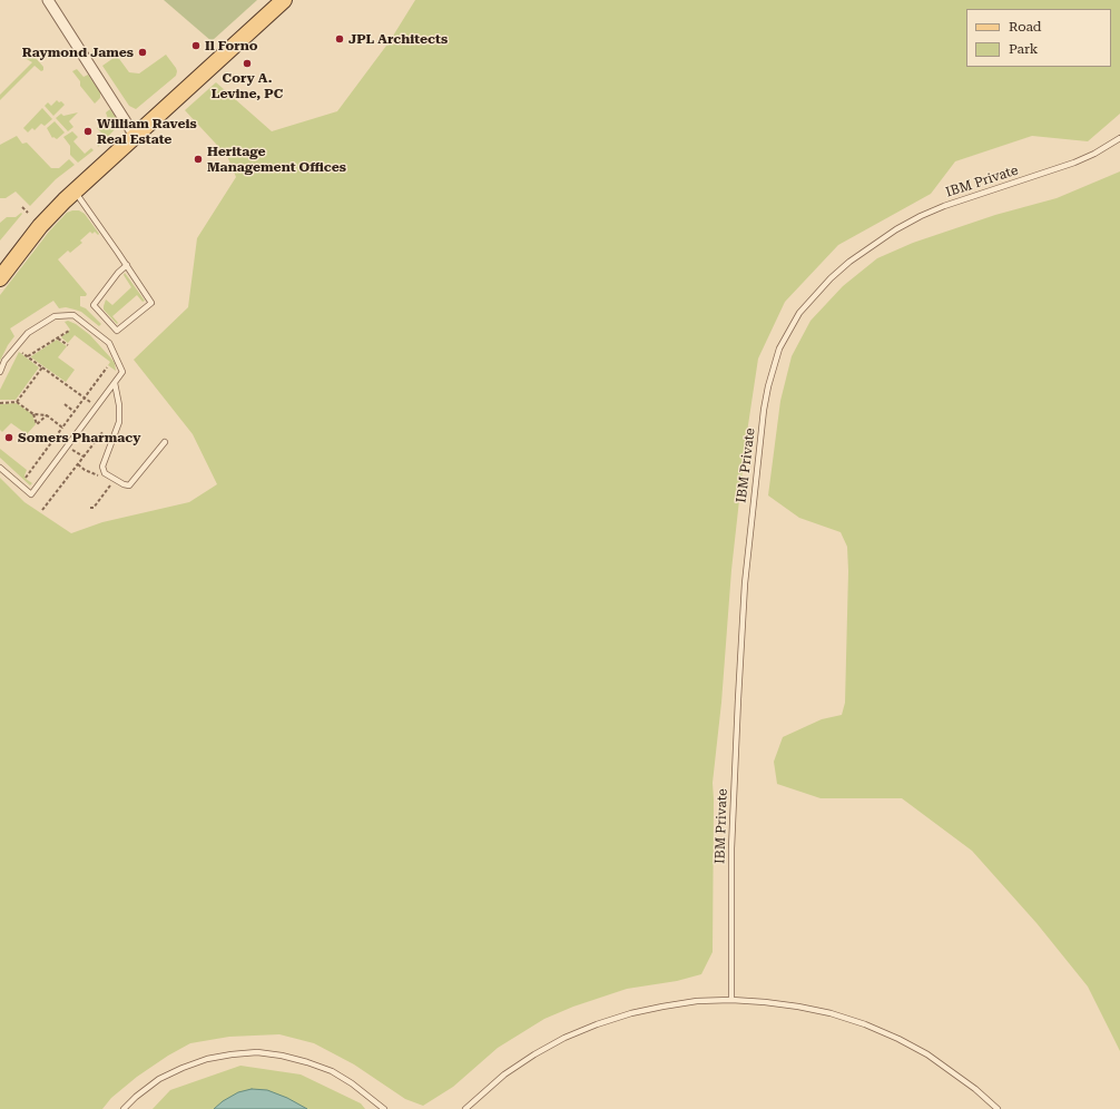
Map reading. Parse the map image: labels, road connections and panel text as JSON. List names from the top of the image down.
{
  "streets": {
    "lane": ["IBM Private"]
  },
  "places": [
    "JPL Architects",
    "Il Forno",
    "Raymond James",
    "Cory A. Levine, PC",
    "William Raveis Real Estate",
    "Heritage Management Offices",
    "Somers Pharmacy"
  ],
  "legend": ["Road", "Park"]
}
